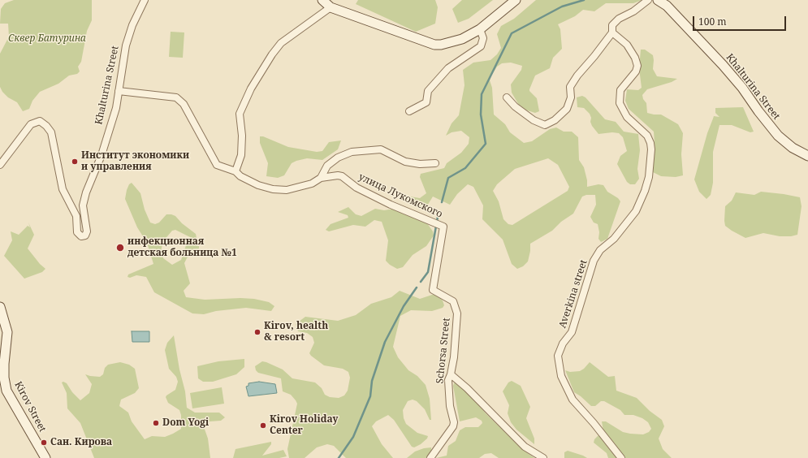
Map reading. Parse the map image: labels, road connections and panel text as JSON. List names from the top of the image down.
{
  "streets": {
    "street": [
      "Khalturina Street",
      "улица Лукомского",
      "Averkina street",
      "Schorsa Street",
      "Kirov Street"
    ]
  },
  "crossings": [
    ["Khalturina Street", "улица Лукомского"],
    ["улица Лукомского", "Schorsa Street"]
  ],
  "parks": ["Сквер Батурина"],
  "places": [
    "Институт экономики и управления",
    "инфекционная детская больница №1",
    "Kirov, health & resort",
    "Dom Yogi",
    "Kirov Holiday Center",
    "Сан. Кирова"
  ],
  "scale_bar": "100 m"
}
